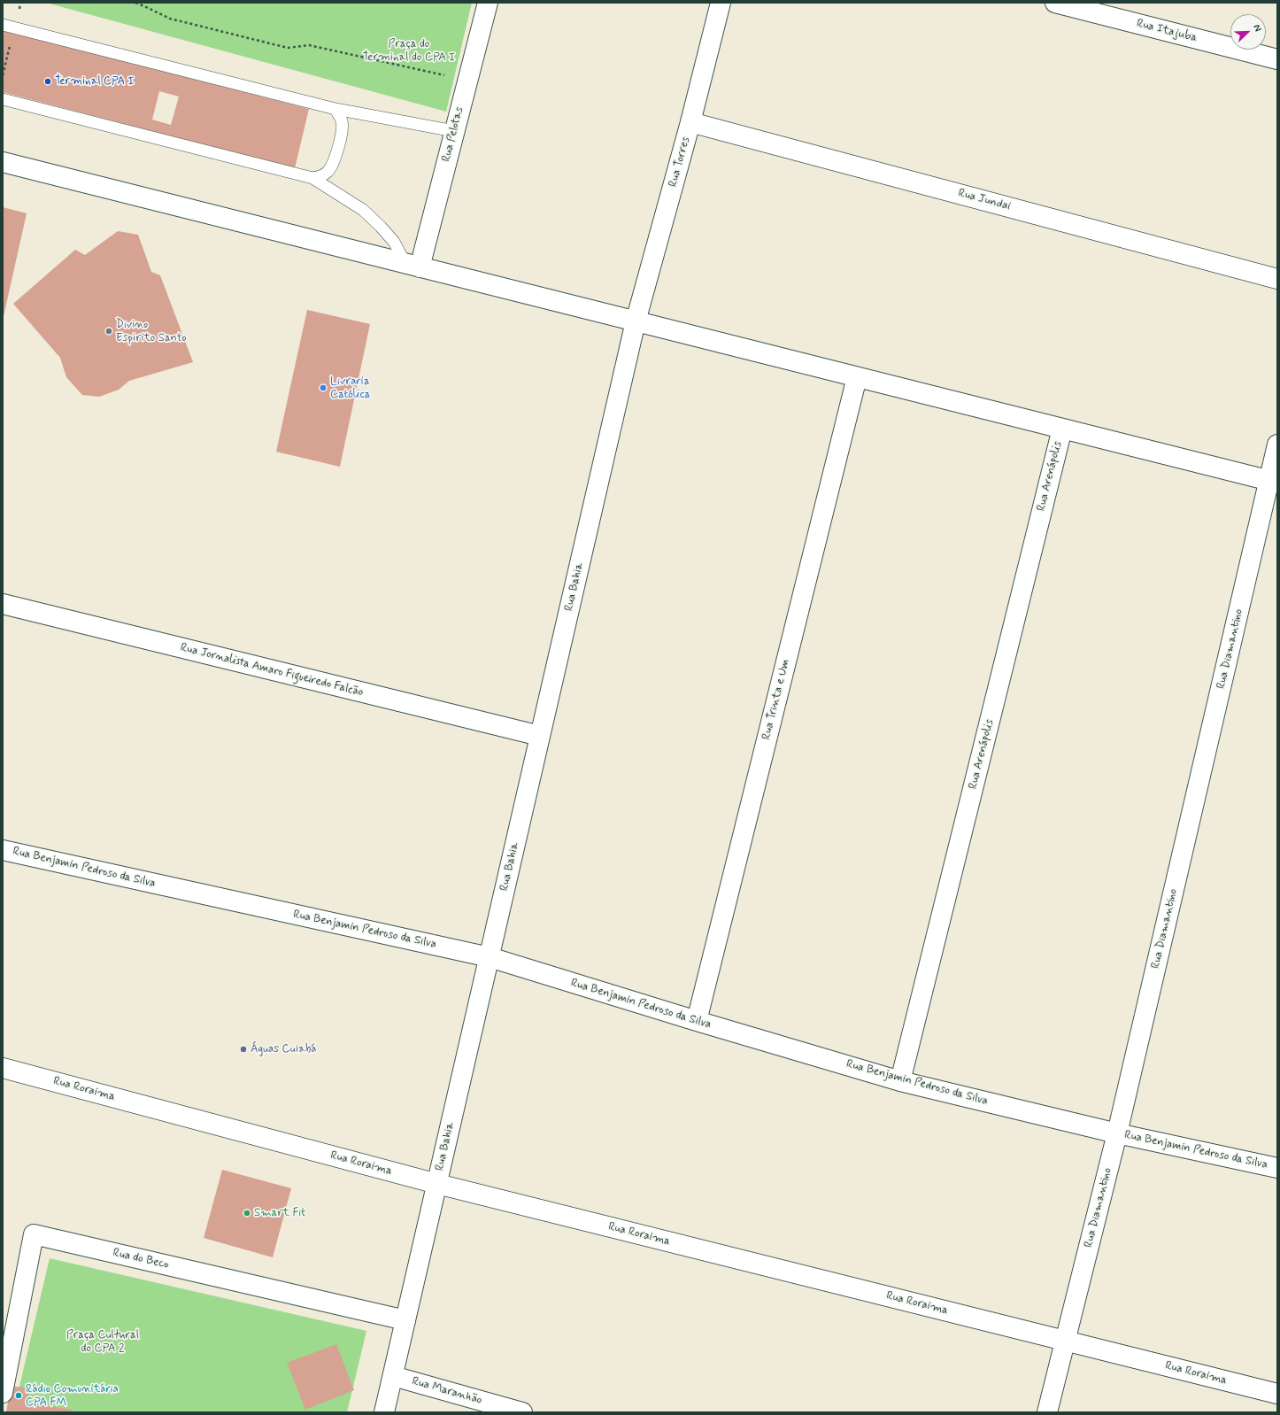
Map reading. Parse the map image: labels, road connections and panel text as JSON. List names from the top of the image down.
{
  "streets": {
    "street": [
      "Rua Itajuba",
      "Rua Pelotas",
      "Rua Torres",
      "Rua Jundai",
      "Rua Arenápolis",
      "Rua Bahia",
      "Rua Diamantino",
      "Rua Jornalista Amaro Figueiredo Falcão",
      "Rua Trinta e Um",
      "Rua Benjamin Pedroso da Silva",
      "Rua Roraima",
      "Rua do Beco",
      "Rua Maranhão"
    ]
  },
  "crossings": [
    ["Rua Torres", "Rua Jundai"],
    ["Rua Torres", "Rua Bahia"],
    ["Rua Arenápolis", "Rua Benjamin Pedroso da Silva"],
    ["Rua Bahia", "Rua Jornalista Amaro Figueiredo Falcão"],
    ["Rua Bahia", "Rua Benjamin Pedroso da Silva"],
    ["Rua Bahia", "Rua Roraima"],
    ["Rua Bahia", "Rua do Beco"],
    ["Rua Bahia", "Rua Maranhão"],
    ["Rua Diamantino", "Rua Benjamin Pedroso da Silva"],
    ["Rua Diamantino", "Rua Roraima"],
    ["Rua Trinta e Um", "Rua Benjamin Pedroso da Silva"]
  ],
  "parks": ["Praça do Terminal do CPA I", "Praça Cultural do CPA 2"],
  "places": [
    "Terminal CPA I",
    "Divino Espirito Santo",
    "Livraria Católica",
    "Águas Cuiabá",
    "Smart Fit",
    "Rádio Comunitária CPA FM"
  ],
  "north": "top right"
}
